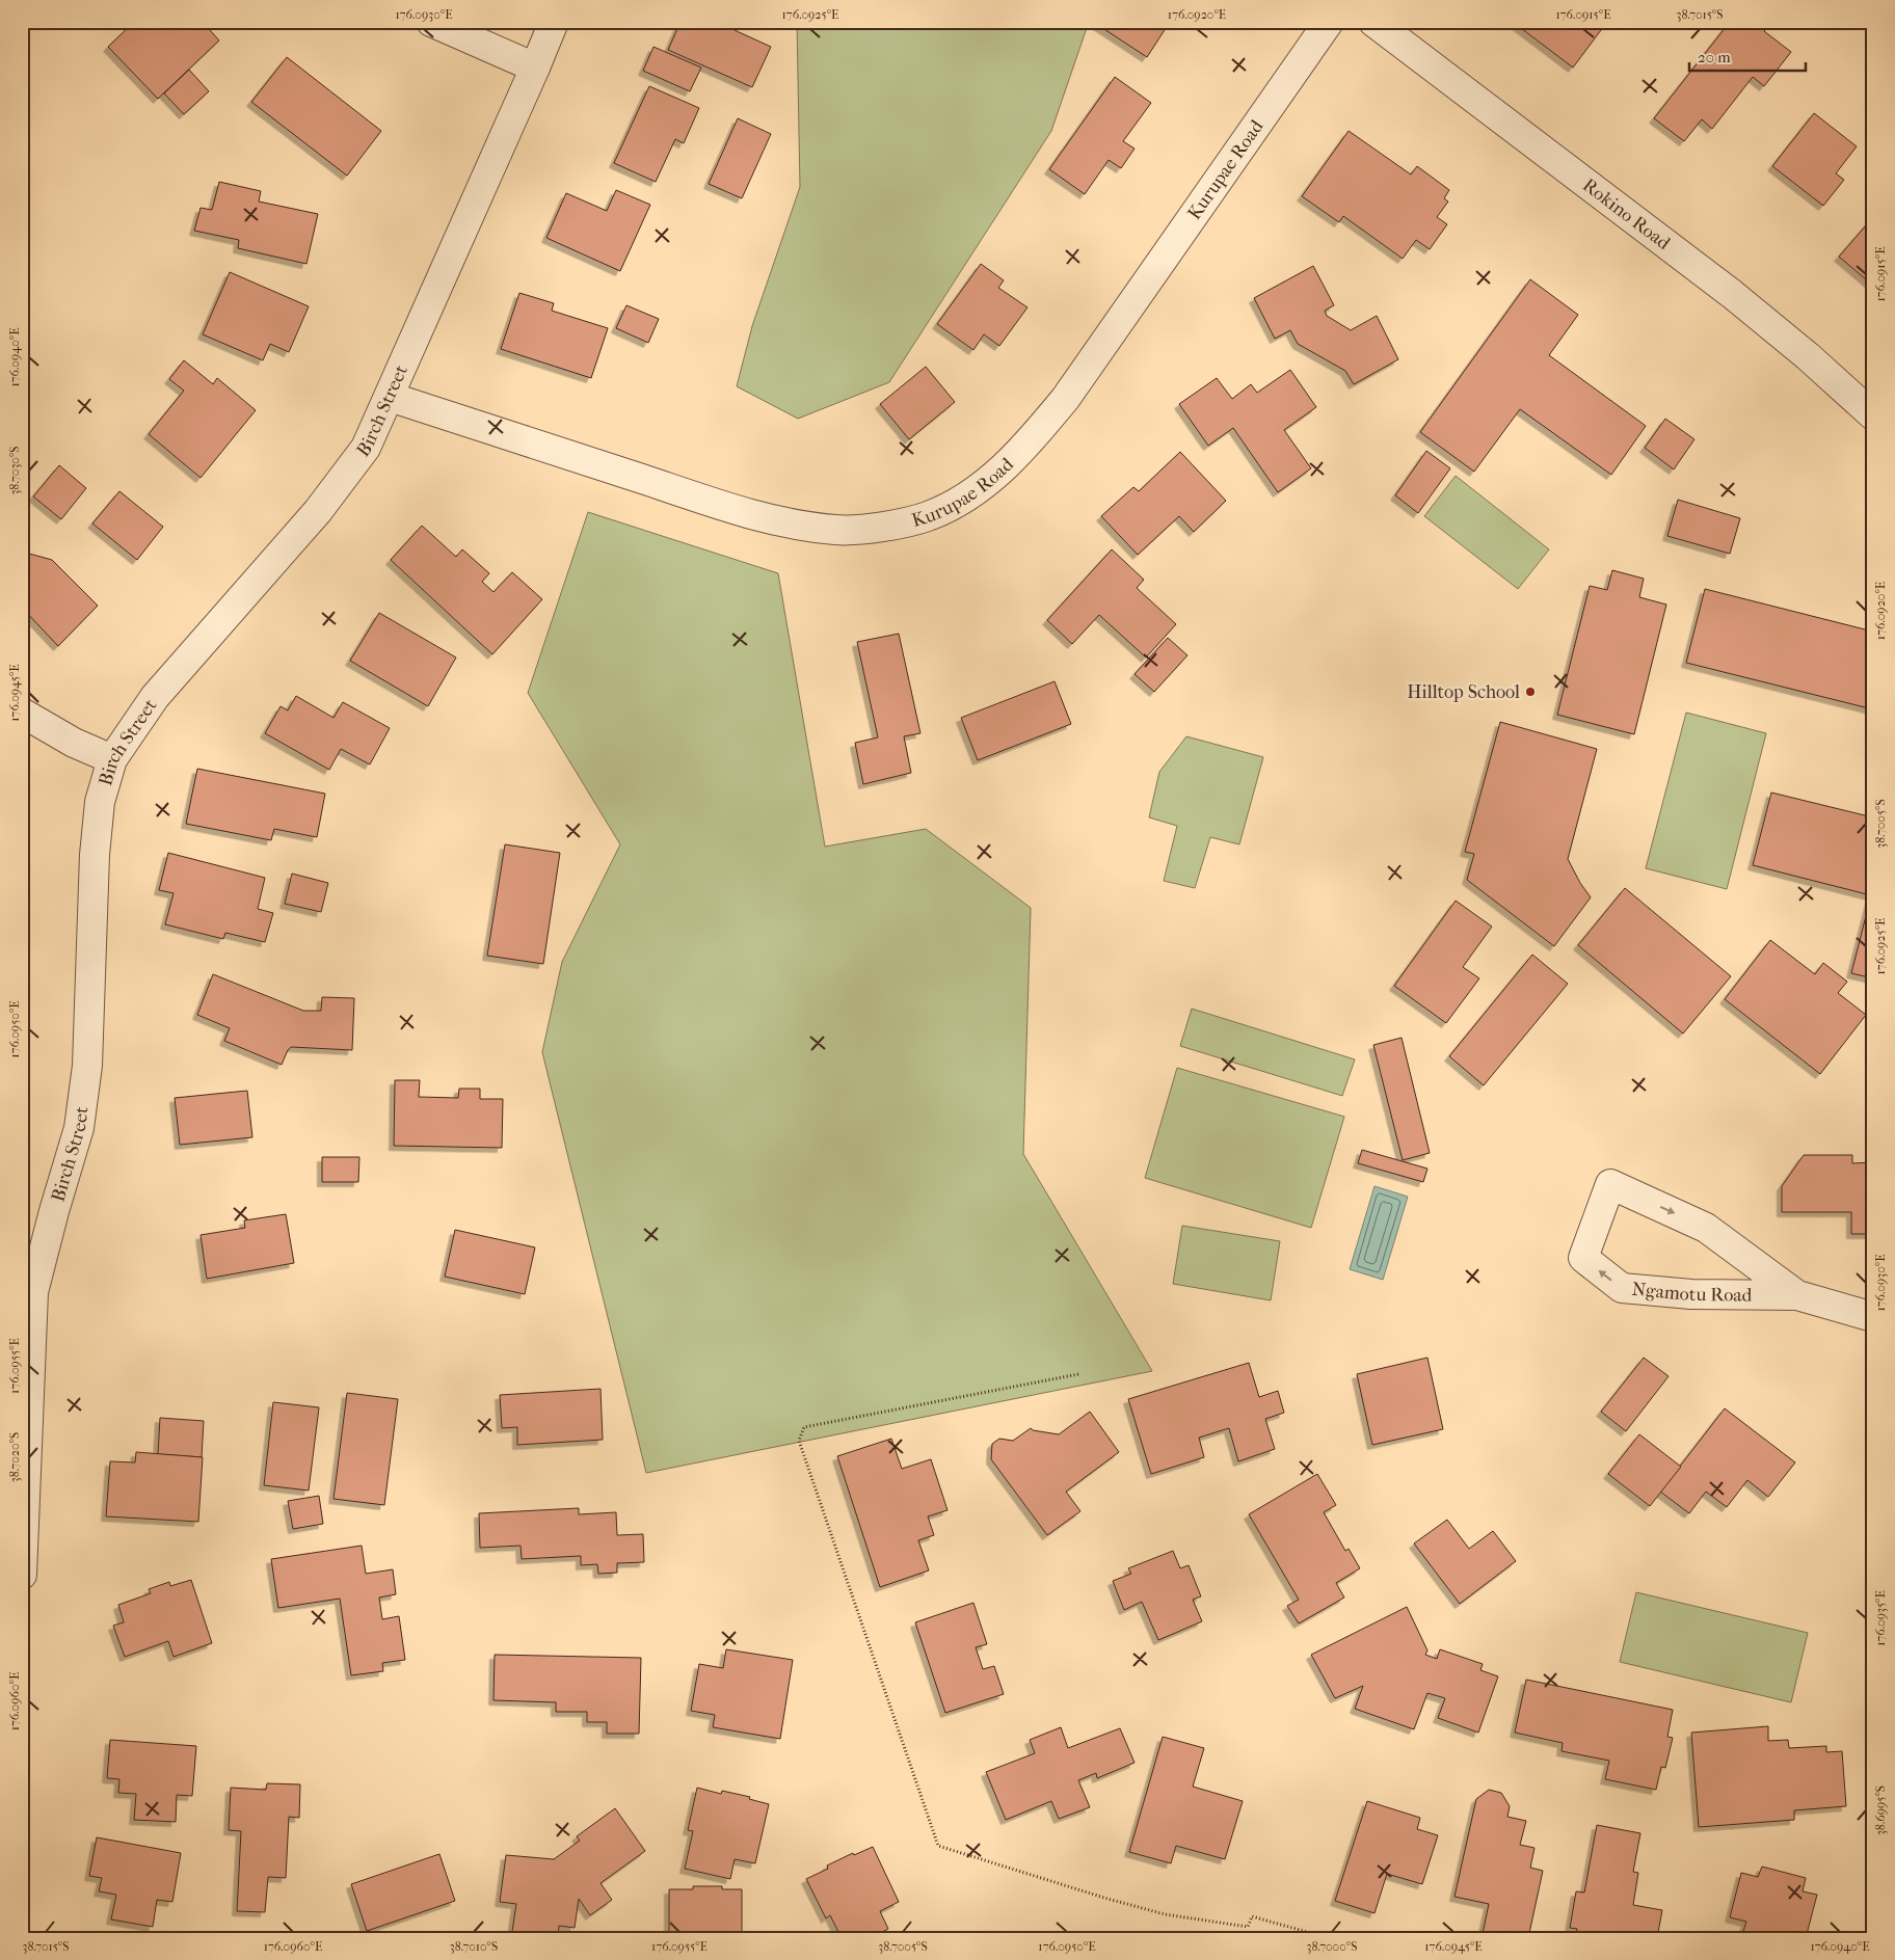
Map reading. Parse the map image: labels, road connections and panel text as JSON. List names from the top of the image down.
{
  "streets": {
    "street": [
      "Kurupae Road",
      "Rokino Road",
      "Birch Street",
      "Ngamotu Road"
    ]
  },
  "crossings": [
    ["Kurupae Road", "Birch Street"]
  ],
  "places": ["Hilltop School"],
  "scale_bar": "20 m",
  "coordinates": [
    "176.0930°E",
    "176.0925°E",
    "176.0920°E",
    "176.0915°E",
    "38.7015°S",
    "176.0940°E",
    "38.7030°S",
    "176.0945°E",
    "38.7005°S",
    "176.0950°E",
    "176.0955°E",
    "38.7020°S",
    "176.0935°E",
    "176.0960°E",
    "38.6995°S",
    "38.7010°S",
    "38.7000°S"
  ]
}
